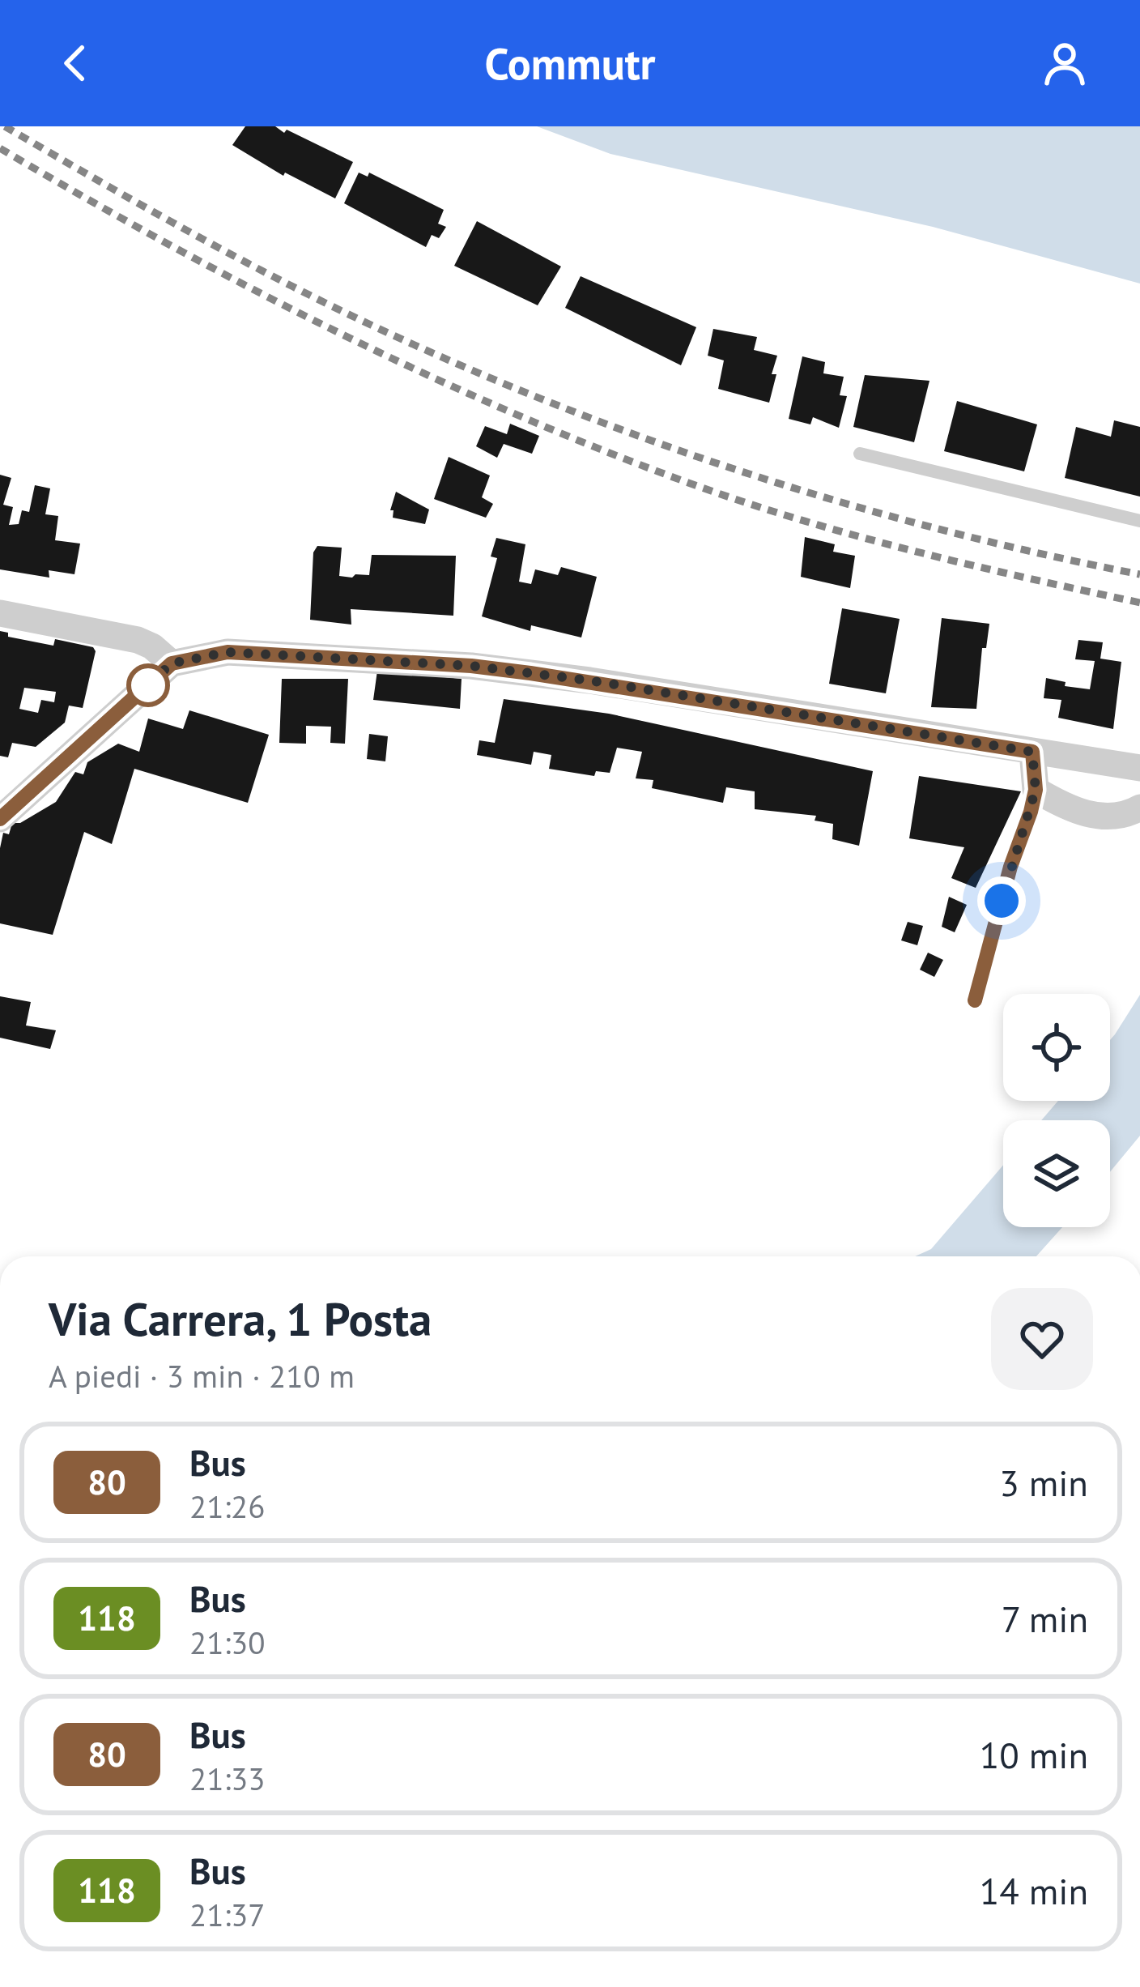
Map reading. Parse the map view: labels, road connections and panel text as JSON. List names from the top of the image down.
{
  "lines": ["bus line 80"],
  "page": {
    "header": "Commutr",
    "heading": ["Via Carrera, 1 Posta", "A piedi · 3 min · 210 m"],
    "list": [
      {
        "mark": "80",
        "name": "Bus",
        "note": "21:26",
        "value": "3 min"
      },
      {
        "mark": "118",
        "name": "Bus",
        "note": "21:30",
        "value": "7 min"
      },
      {
        "mark": "80",
        "name": "Bus",
        "note": "21:33",
        "value": "10 min"
      },
      {
        "mark": "118",
        "name": "Bus",
        "note": "21:37",
        "value": "14 min"
      }
    ]
  }
}
